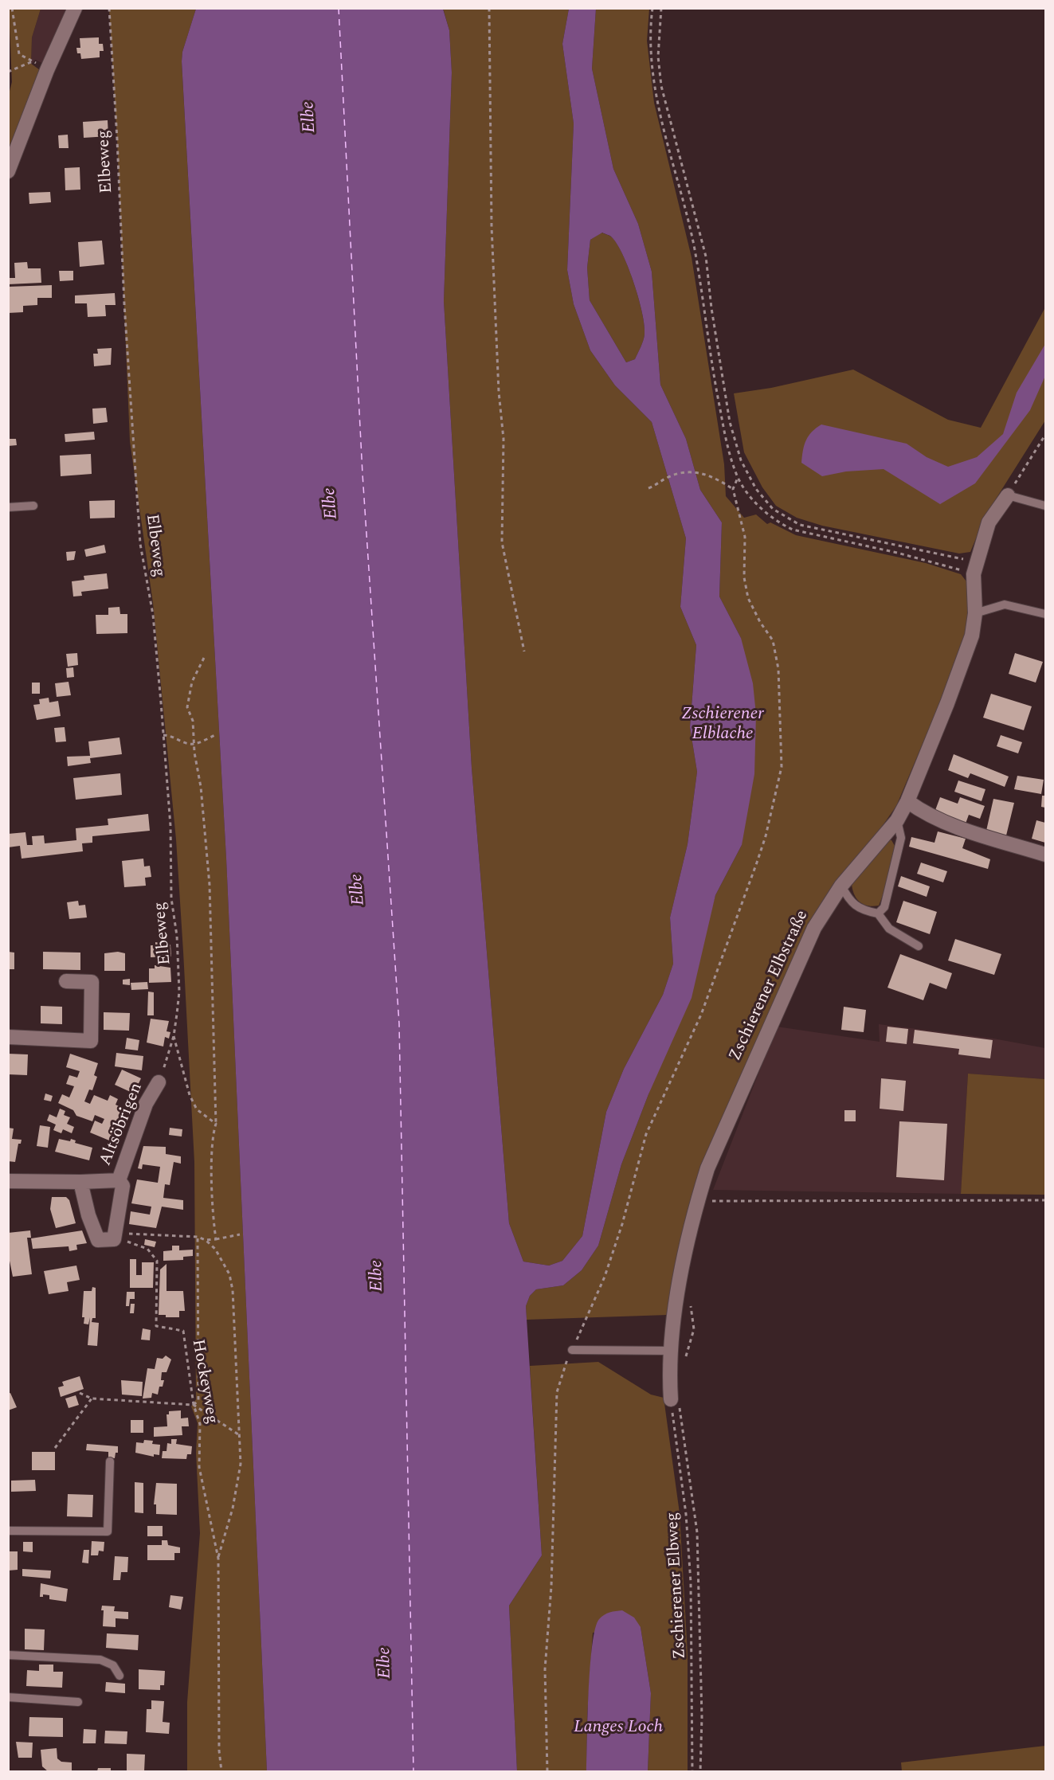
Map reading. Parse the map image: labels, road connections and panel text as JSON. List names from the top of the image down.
{
  "streets": {
    "street": ["Zschierener Elbstraße", "Altsöbrigen"],
    "path": ["Elbeweg", "Hockeyweg", "Zschierener Elbweg"]
  },
  "crossings": [
    ["Elbeweg", "Altsöbrigen"],
    ["Zschierener Elbstraße", "Zschierener Elbweg"],
    ["Altsöbrigen", "Hockeyweg"]
  ],
  "water": ["Elbe", "Zschierener Elblache", "Langes Loch"]
}
